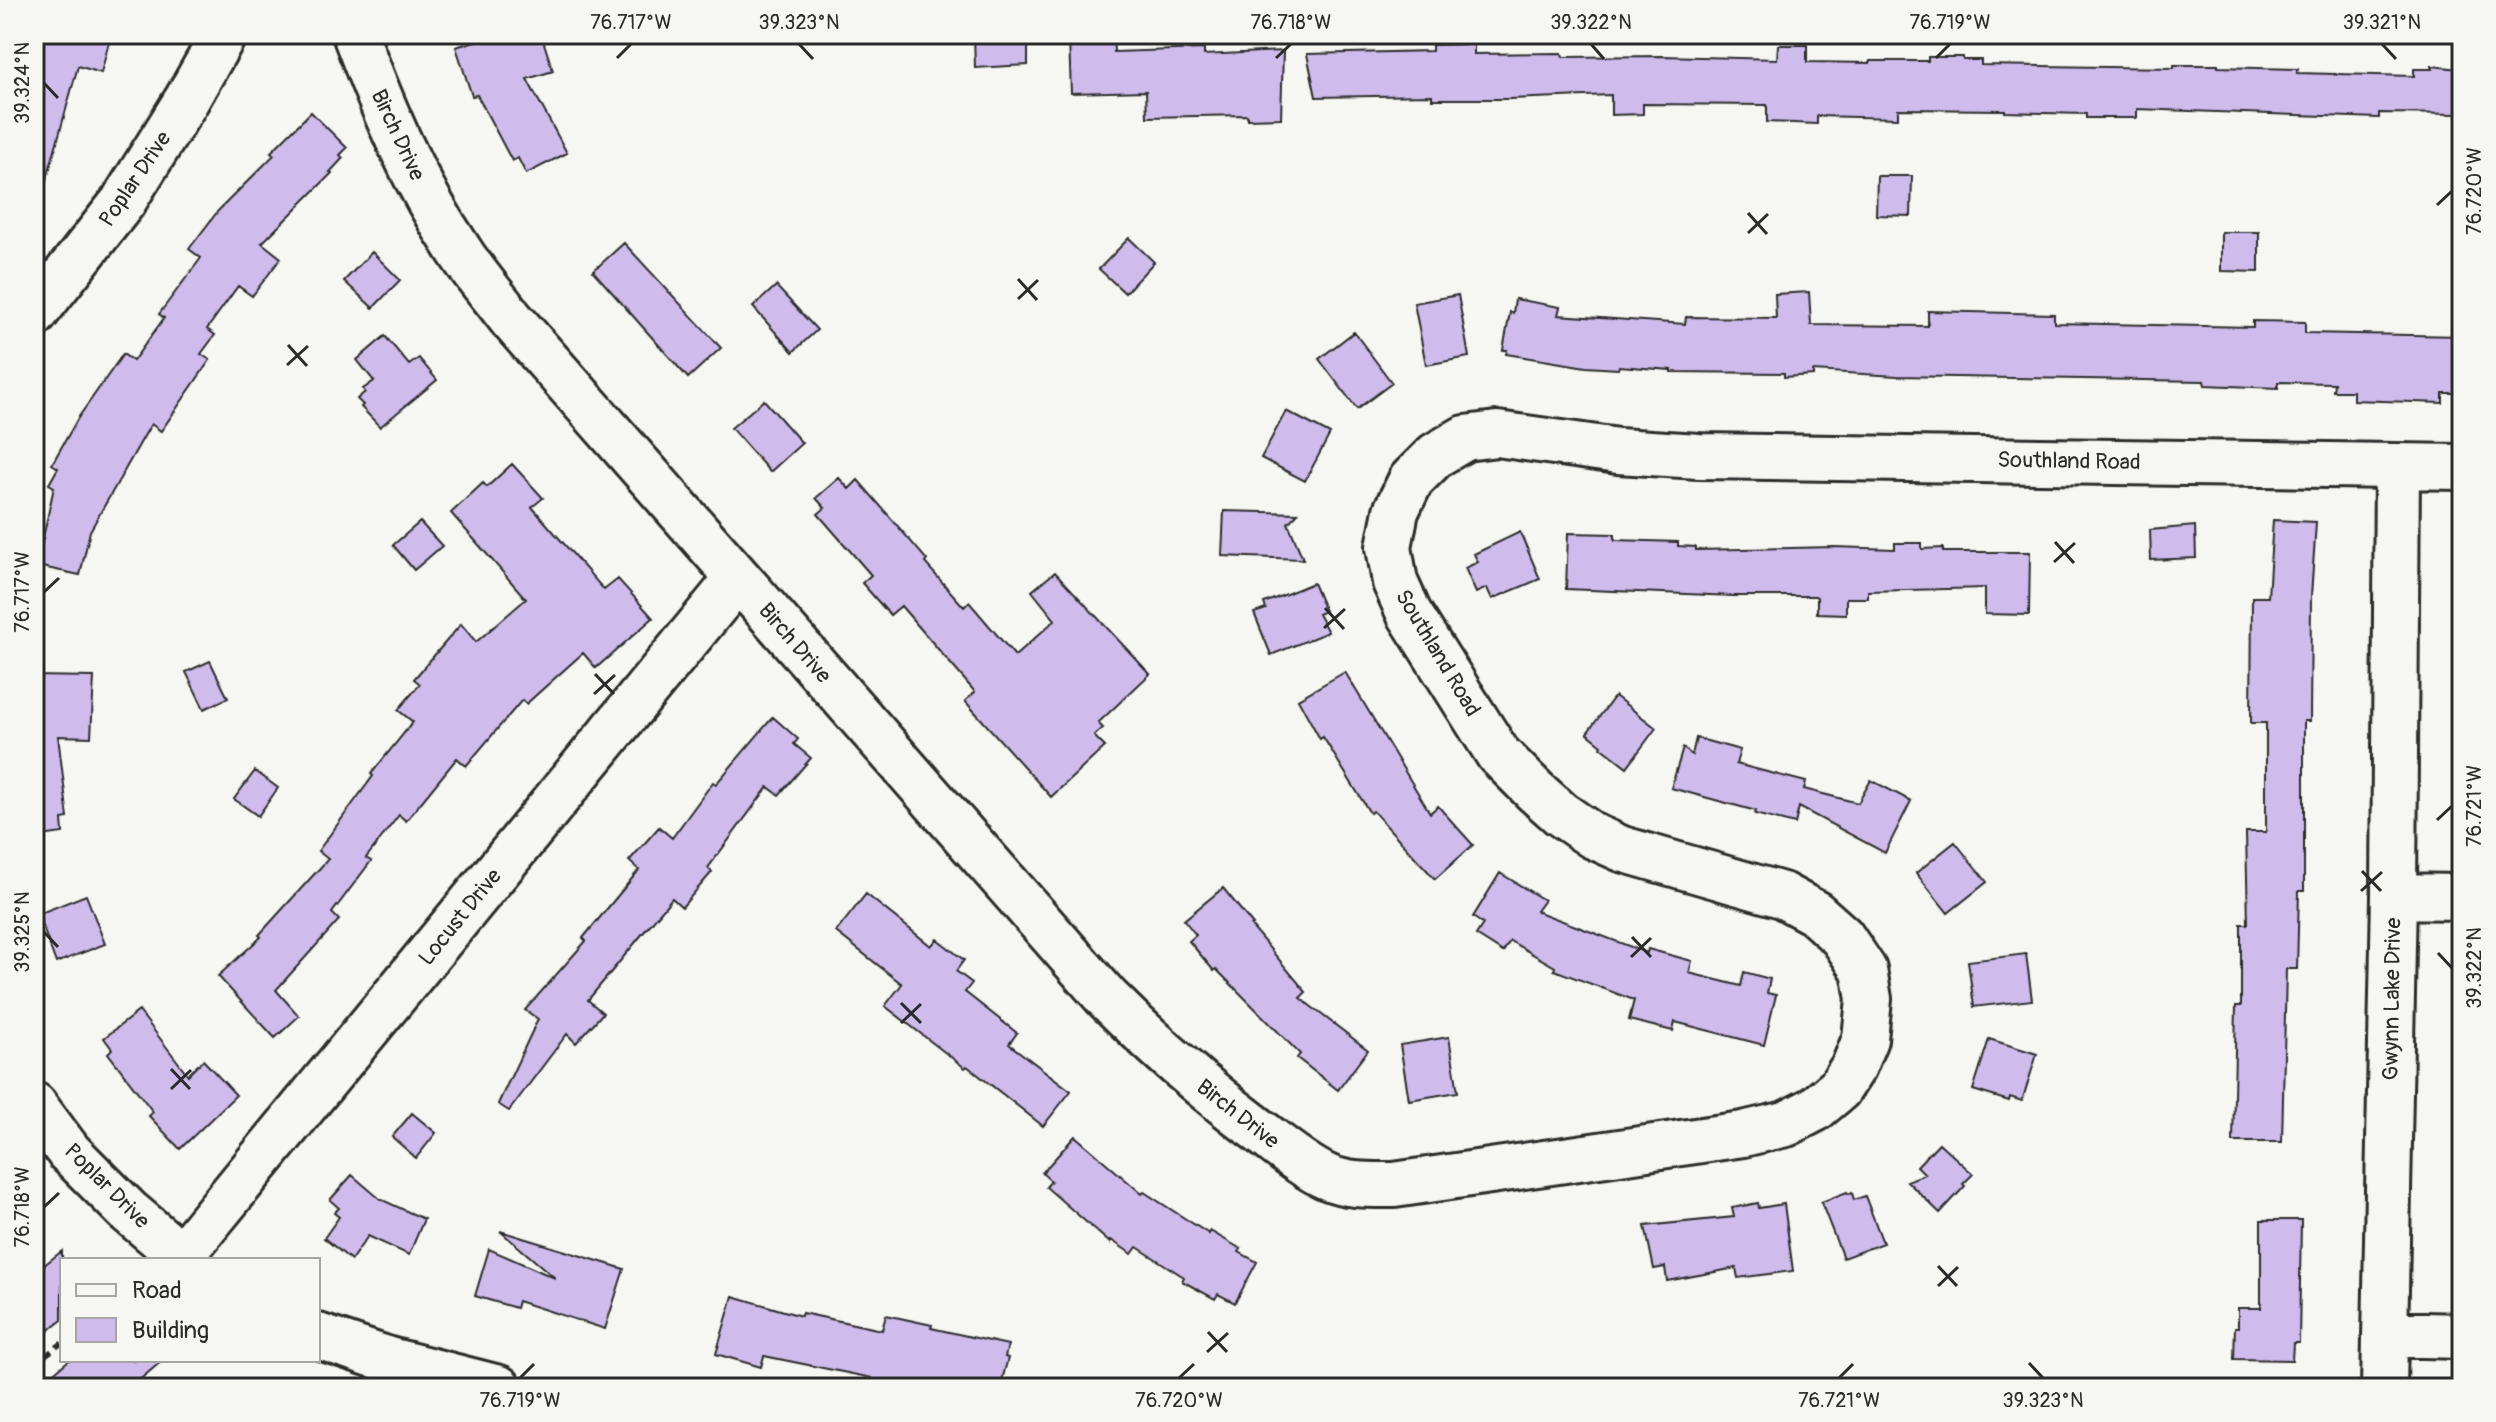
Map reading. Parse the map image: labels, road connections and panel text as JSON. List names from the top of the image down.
{
  "streets": {
    "street": [
      "Birch Drive",
      "Poplar Drive",
      "Southland Road",
      "Locust Drive",
      "Gwynn Lake Drive"
    ]
  },
  "crossings": [
    ["Birch Drive", "Southland Road"],
    ["Birch Drive", "Locust Drive"],
    ["Poplar Drive", "Locust Drive"],
    ["Southland Road", "Gwynn Lake Drive"]
  ],
  "legend": ["Road", "Building"],
  "coordinates": [
    "76.717°W",
    "39.323°N",
    "76.718°W",
    "39.322°N",
    "76.719°W",
    "39.321°N",
    "39.324°N",
    "76.720°W",
    "76.721°W",
    "39.325°N"
  ]
}
